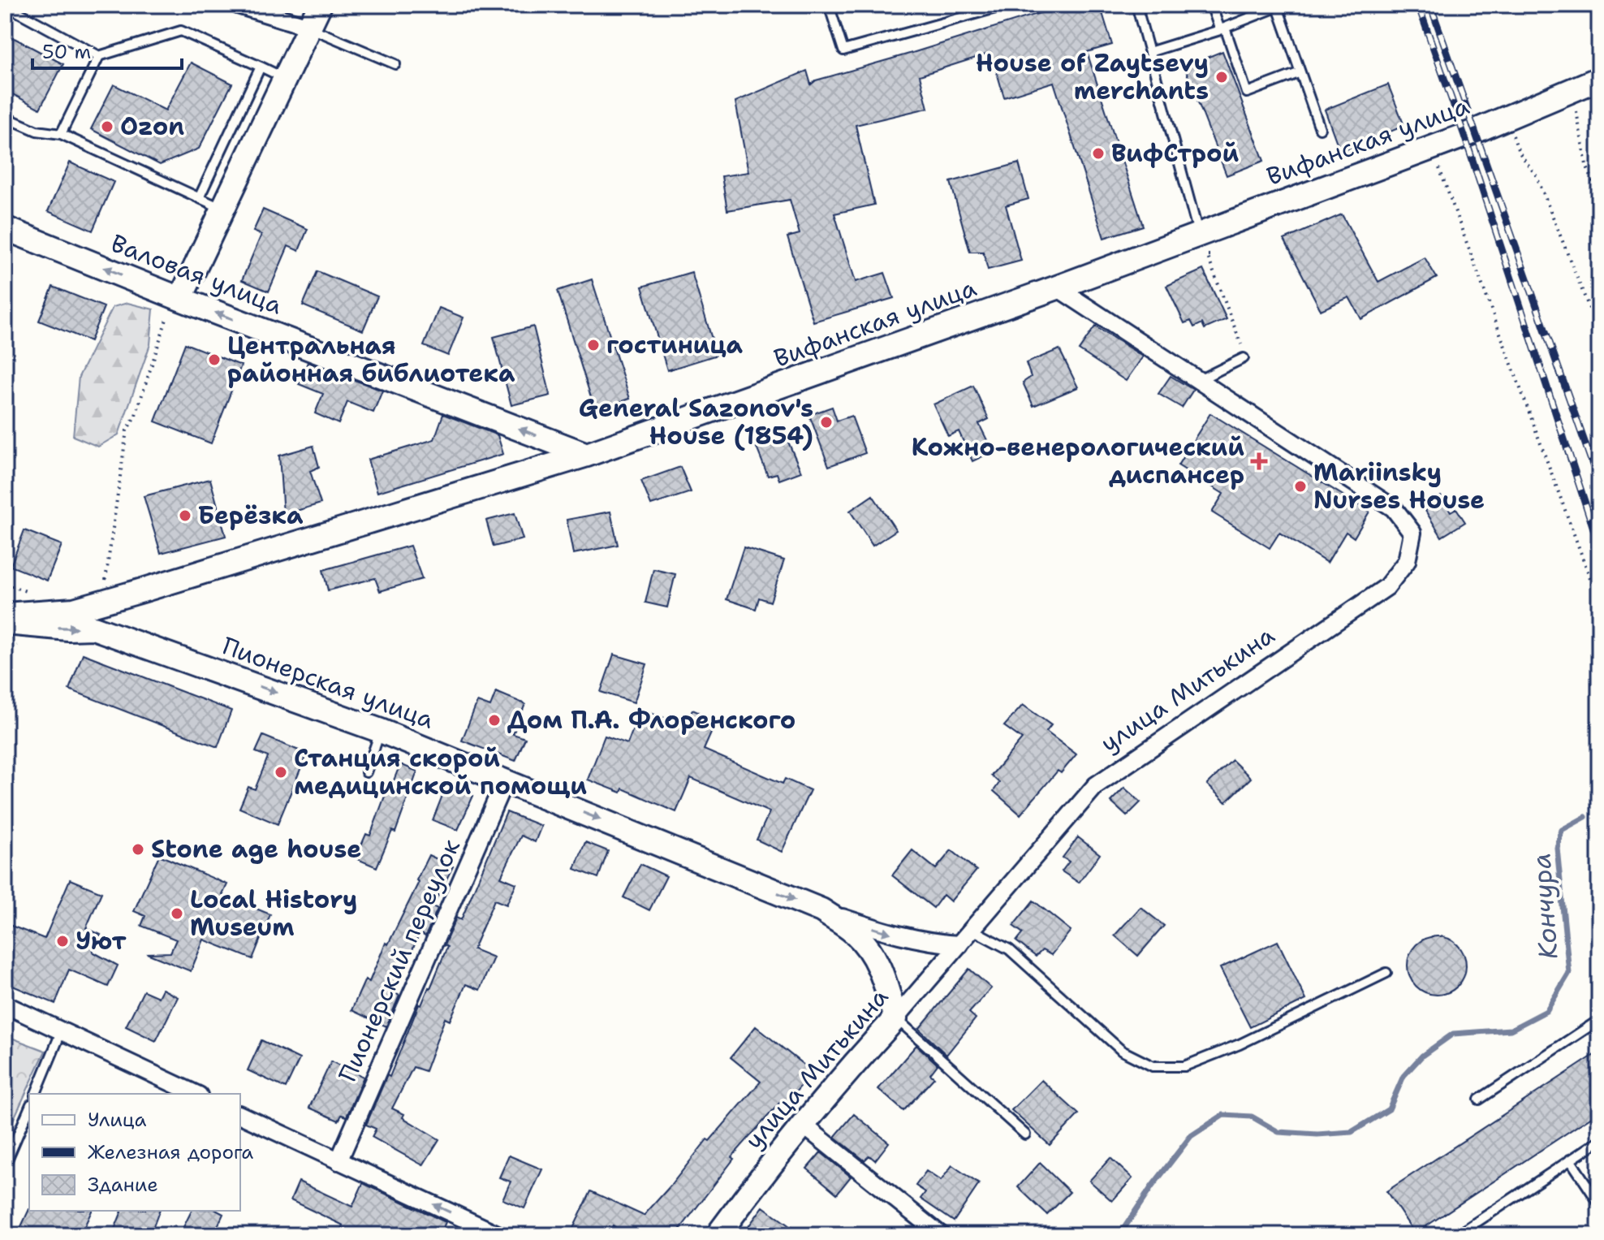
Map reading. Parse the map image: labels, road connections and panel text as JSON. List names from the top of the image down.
{
  "streets": {
    "main road": [
      "Вифанская улица",
      "Валовая улица",
      "Пионерская улица",
      "улица Митькина"
    ],
    "street": ["Пионерский переулок"]
  },
  "crossings": [
    ["Вифанская улица", "Валовая улица"],
    ["Вифанская улица", "улица Митькина"],
    ["Пионерская улица", "улица Митькина"],
    ["Пионерская улица", "Пионерский переулок"]
  ],
  "one_way": ["Валовая улица", "Пионерская улица"],
  "water": ["Кончура"],
  "places": {
    "other": [
      "House of Zaytsevy merchants",
      "Ozon",
      "ВифСтрой",
      "гостиница",
      "Центральная районная библиотека",
      "General Sazonov's House (1854)",
      "Mariinsky Nurses House",
      "Берёзка",
      "Дом П.А. Флоренского",
      "Станция скорой медицинской помощи",
      "Stone age house",
      "Local History Museum",
      "Уют"
    ],
    "health": ["Кожно-венерологический диспансер"]
  },
  "legend": ["Улица", "Железная дорога", "Здание"],
  "scale_bar": "50 m"
}
